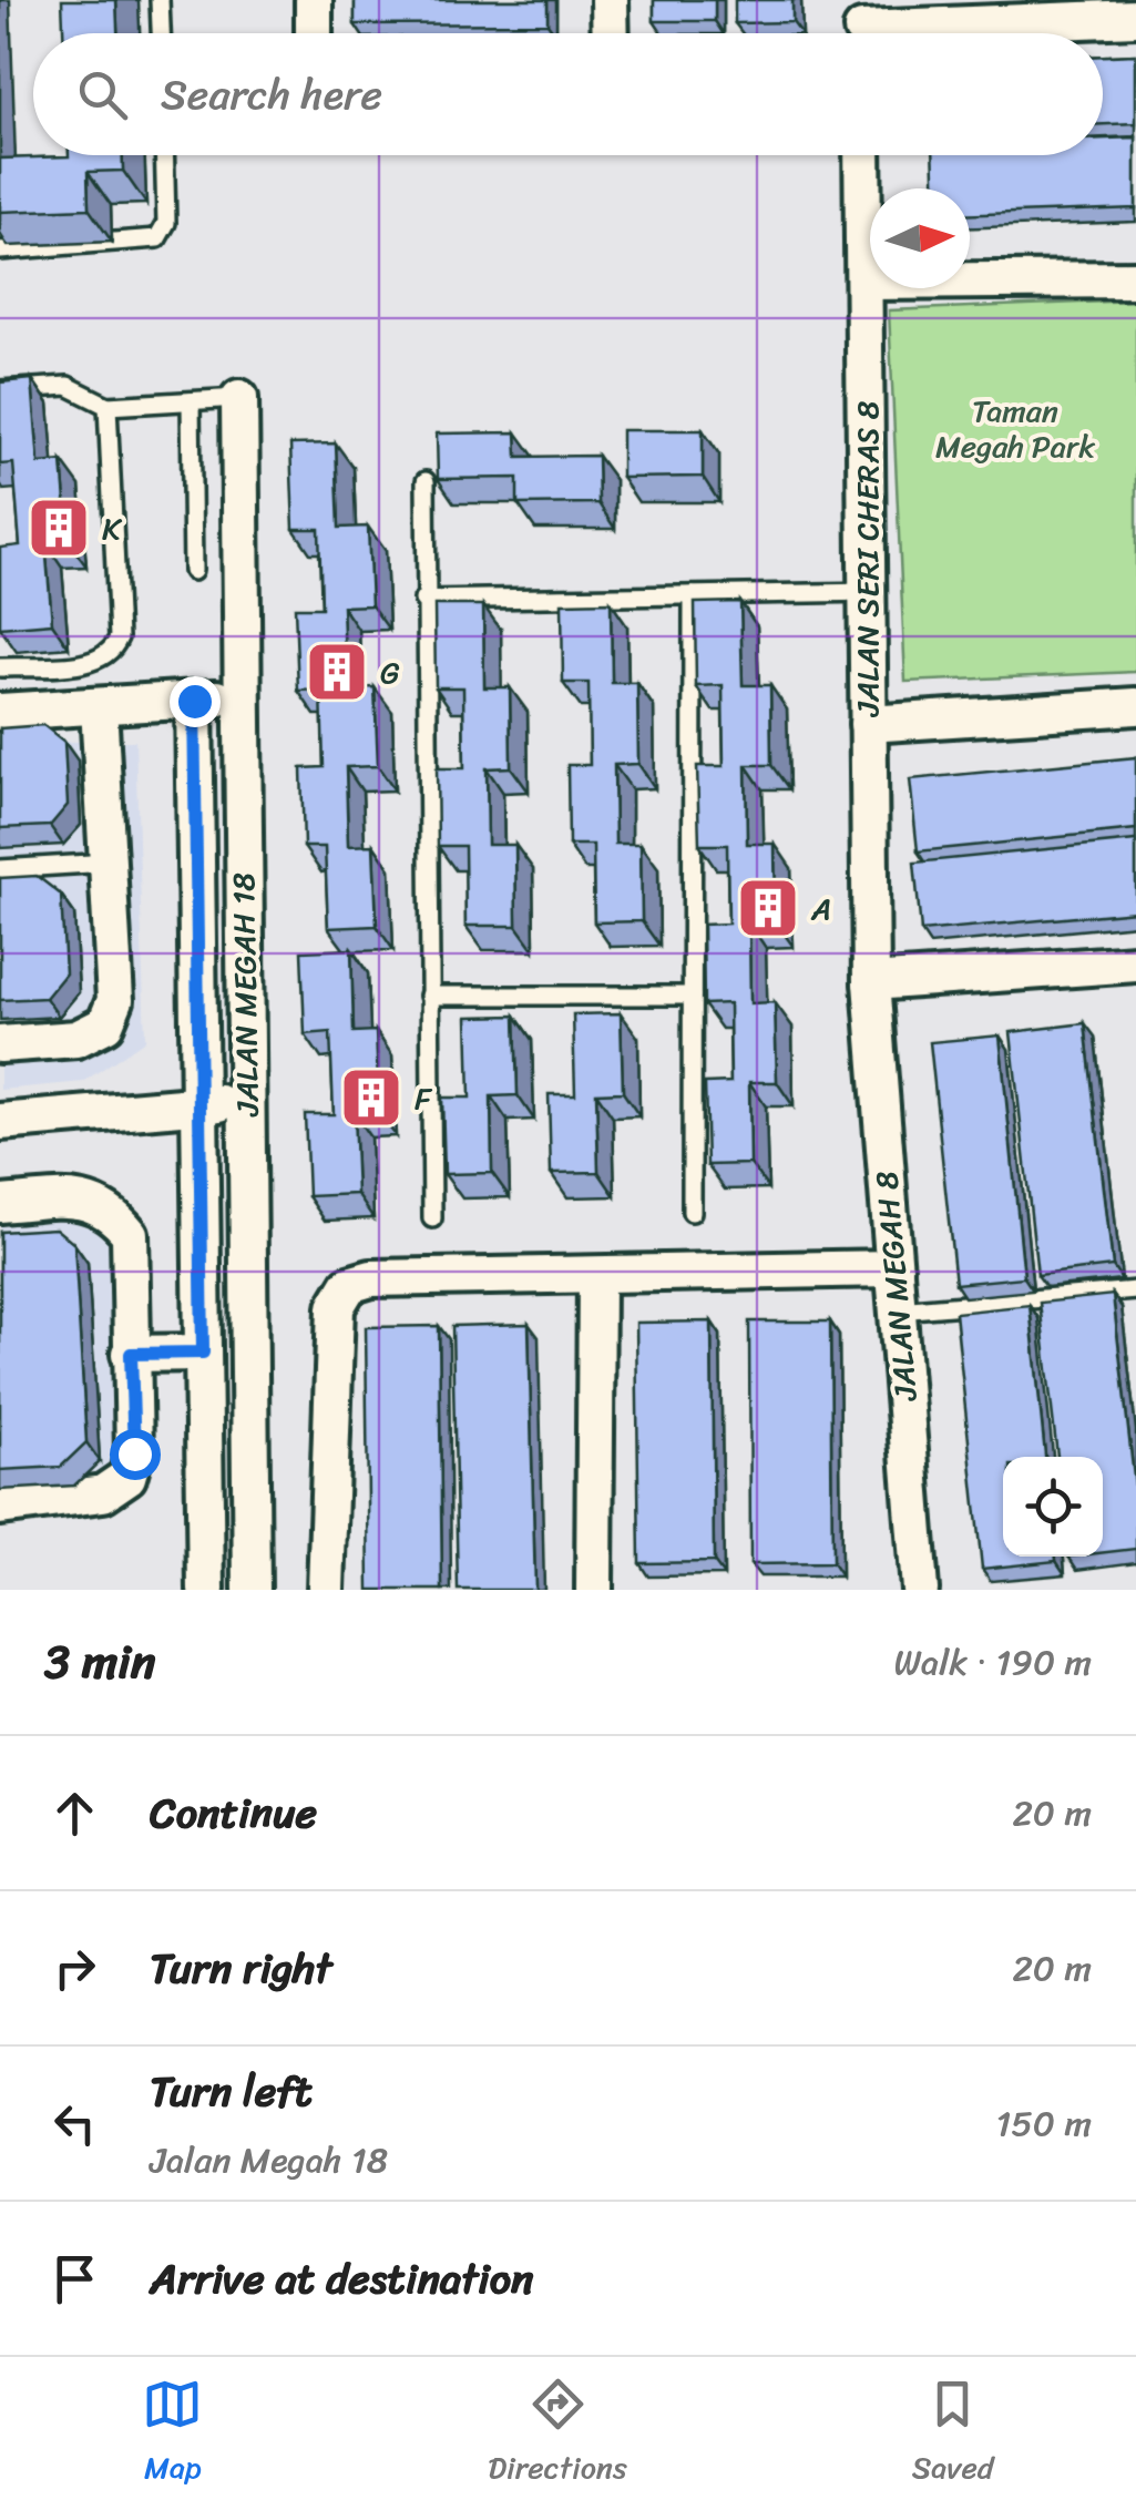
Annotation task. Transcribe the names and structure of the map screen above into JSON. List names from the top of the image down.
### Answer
{
  "streets": {
    "street": ["JALAN SERI CHERAS 8", "JALAN MEGAH 18", "JALAN MEGAH 8"]
  },
  "crossings": [
    ["JALAN SERI CHERAS 8", "JALAN MEGAH 8"]
  ],
  "parks": ["Taman Megah Park"],
  "places": {
    "building": [
      "K",
      "G",
      "A",
      "F"
    ]
  },
  "north": "right",
  "page": {
    "search": "Search here",
    "heading": ["3 min", "Walk · 190 m"],
    "list": [
      ["Continue", "20 m"],
      ["Turn right", "20 m"],
      ["Turn left", "Jalan Megah 18", "150 m"],
      "Arrive at destination"
    ],
    "nav": ["Map", "Directions", "Saved"]
  }
}
